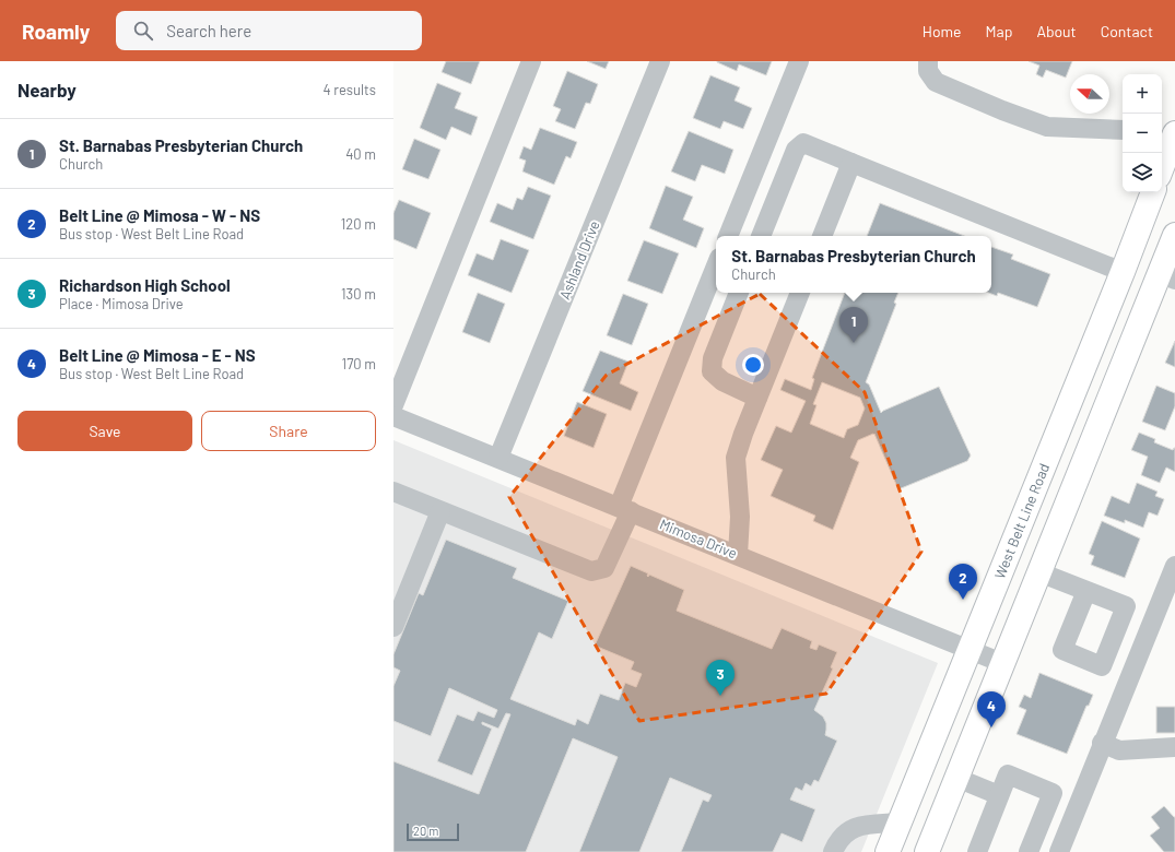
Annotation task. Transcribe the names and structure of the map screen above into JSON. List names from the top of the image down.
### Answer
{
  "streets": {
    "main road": ["West Belt Line Road"],
    "street": ["Ashland Drive", "Mimosa Drive"]
  },
  "crossings": [
    ["Ashland Drive", "Mimosa Drive"],
    ["West Belt Line Road", "Mimosa Drive"]
  ],
  "scale_bar": "20 m",
  "north": "left",
  "page": {
    "header": "Roamly",
    "search": "Search here",
    "nav": [
      "Home",
      "Map",
      "About",
      "Contact"
    ],
    "heading": ["Nearby", "4 results"],
    "map_buttons": ["+", "−"],
    "list": [
      {
        "mark": "1",
        "name": "St. Barnabas Presbyterian Church",
        "note": "Church",
        "value": "40 m"
      },
      {
        "mark": "2",
        "name": "Belt Line @ Mimosa - W - NS",
        "note": "Bus stop · West Belt Line Road",
        "value": "120 m"
      },
      {
        "mark": "3",
        "name": "Richardson High School",
        "note": "Place · Mimosa Drive",
        "value": "130 m"
      },
      {
        "mark": "4",
        "name": "Belt Line @ Mimosa - E - NS",
        "note": "Bus stop · West Belt Line Road",
        "value": "170 m"
      }
    ],
    "popup": ["St. Barnabas Presbyterian Church", "Church"],
    "pins": [
      "1",
      "2",
      "3",
      "4"
    ],
    "buttons": ["Save", "Share"],
    "scale": "20 m"
  }
}
